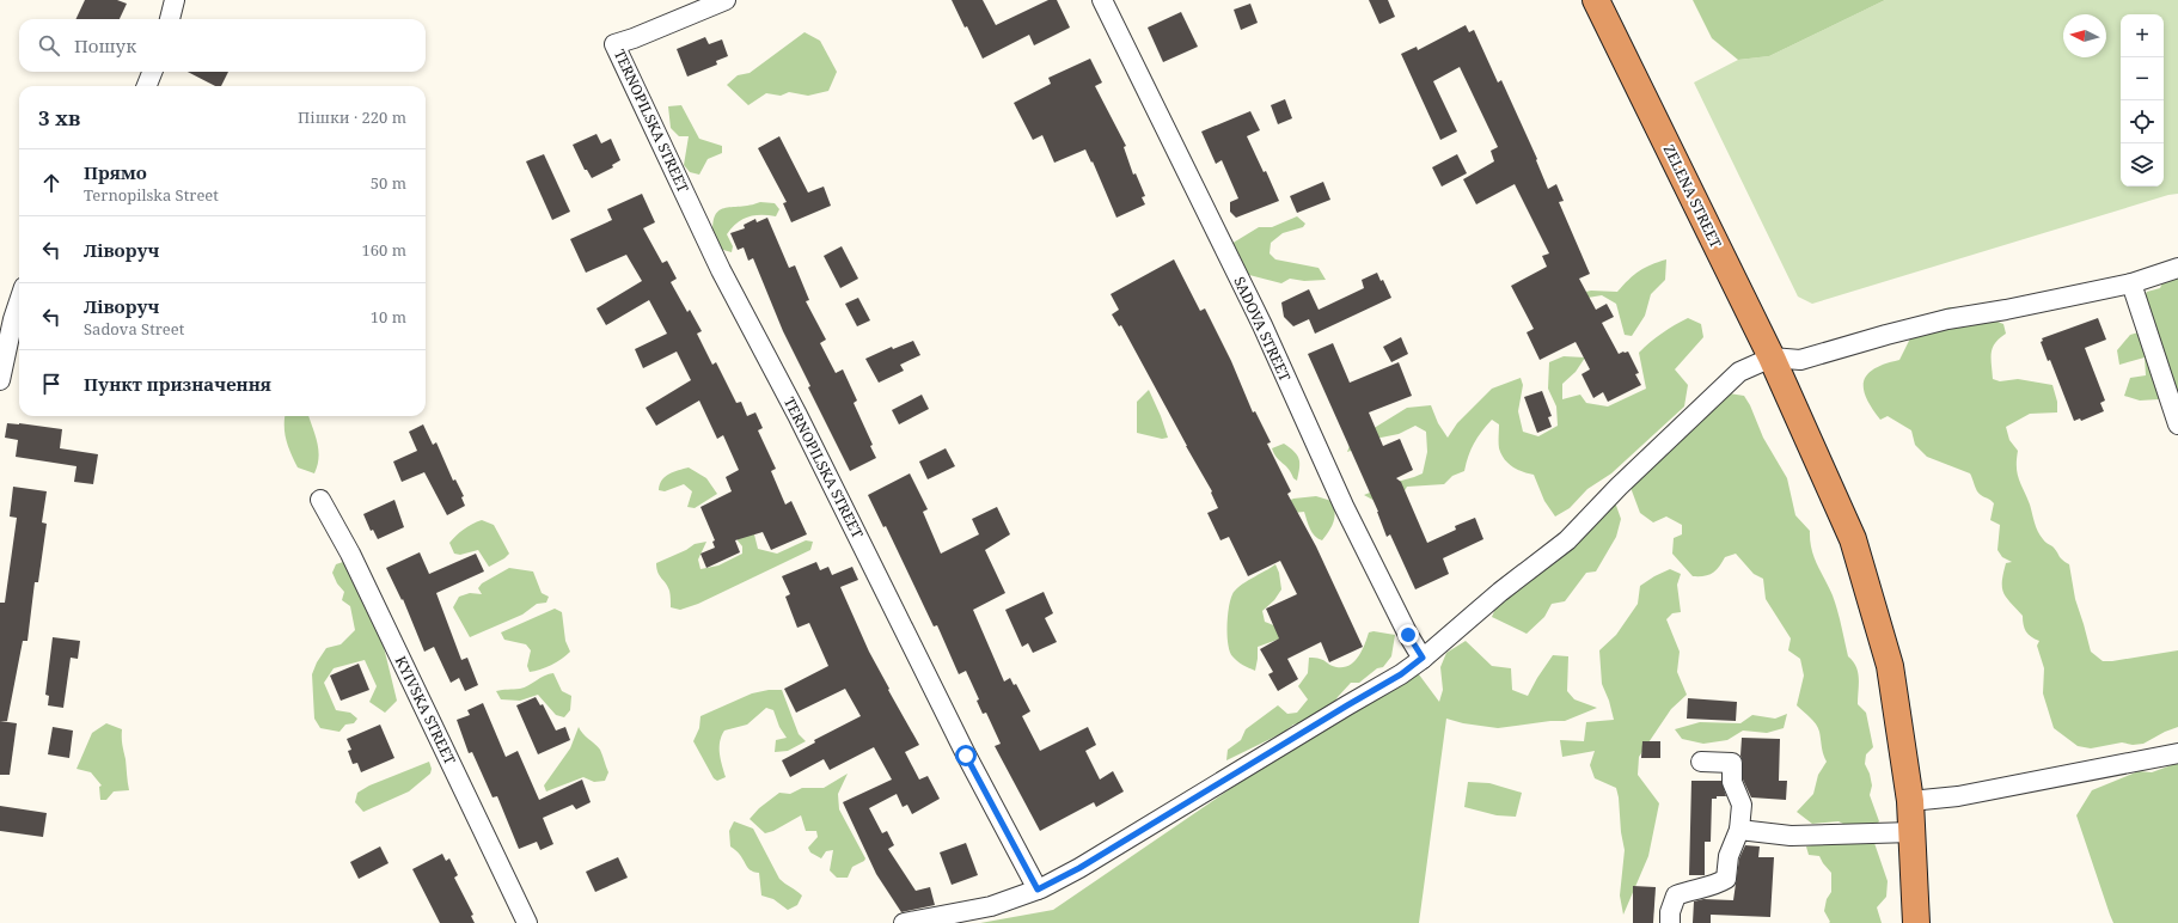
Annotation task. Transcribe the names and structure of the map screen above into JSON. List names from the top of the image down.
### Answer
{
  "streets": {
    "highway": ["ZELENA STREET"],
    "street": ["TERNOPILSKA STREET", "SADOVA STREET", "KYIVSKA STREET"]
  },
  "north": "left",
  "page": {
    "map_buttons": ["+", "−"],
    "search": "Пошук",
    "heading": ["3 хв", "Пішки · 220 m"],
    "list": [
      ["Прямо", "Ternopilska Street", "50 m"],
      ["Ліворуч", "160 m"],
      ["Ліворуч", "Sadova Street", "10 m"],
      "Пункт призначення"
    ]
  }
}
